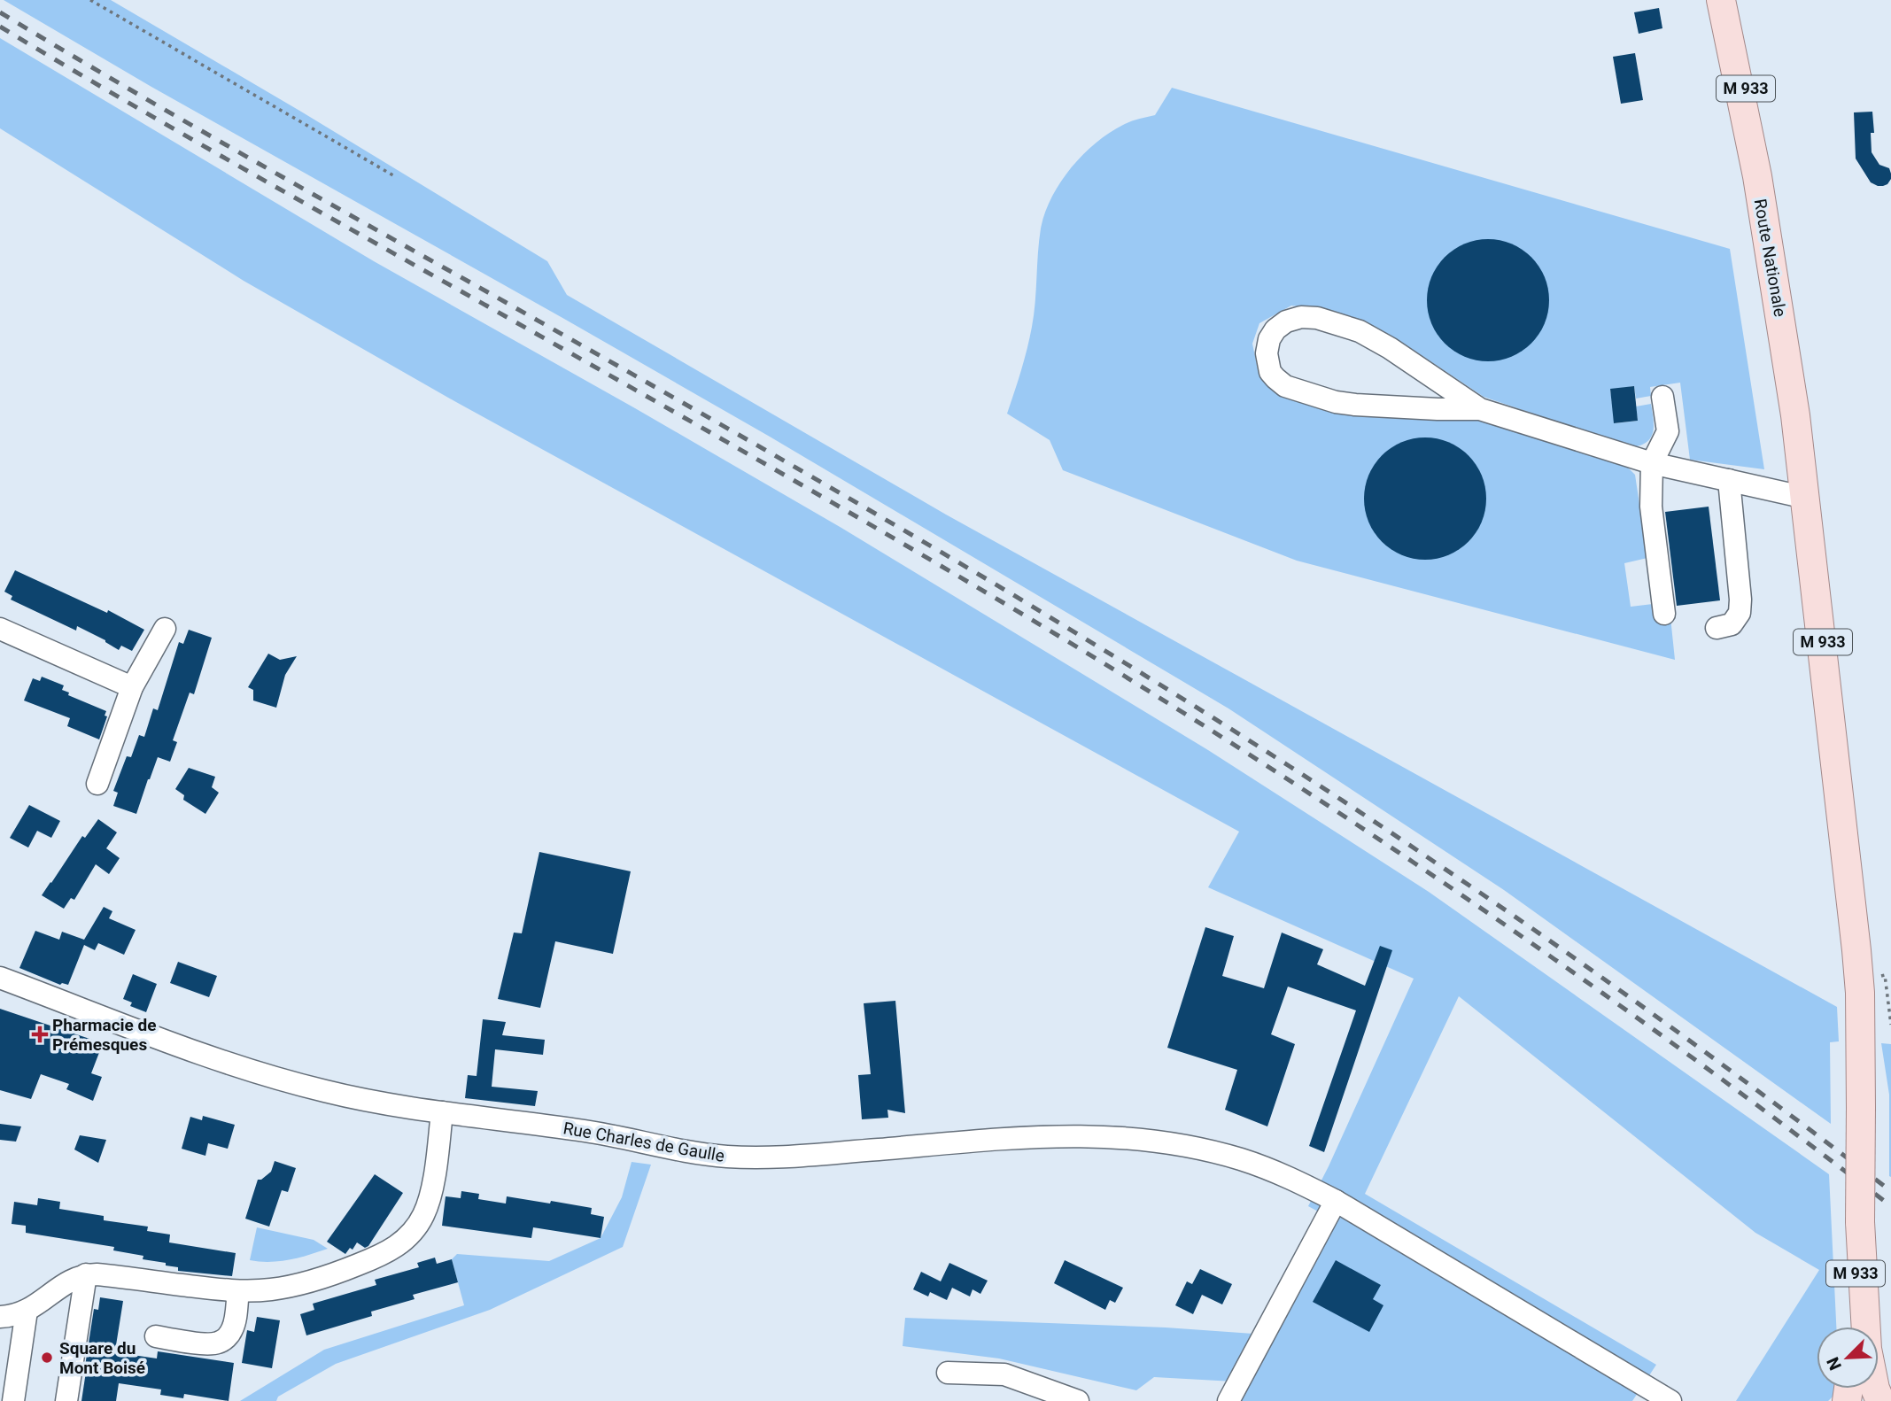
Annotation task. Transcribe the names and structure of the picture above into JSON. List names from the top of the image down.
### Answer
{
  "streets": {
    "main road": ["M 933", "Route Nationale"],
    "street": ["Rue Charles de Gaulle"]
  },
  "crossings": [
    ["M 933", "Route Nationale"]
  ],
  "places": {
    "health": ["Pharmacie de Prémesques"],
    "other": ["Square du Mont Boisé"]
  },
  "north": "bottom left"
}
